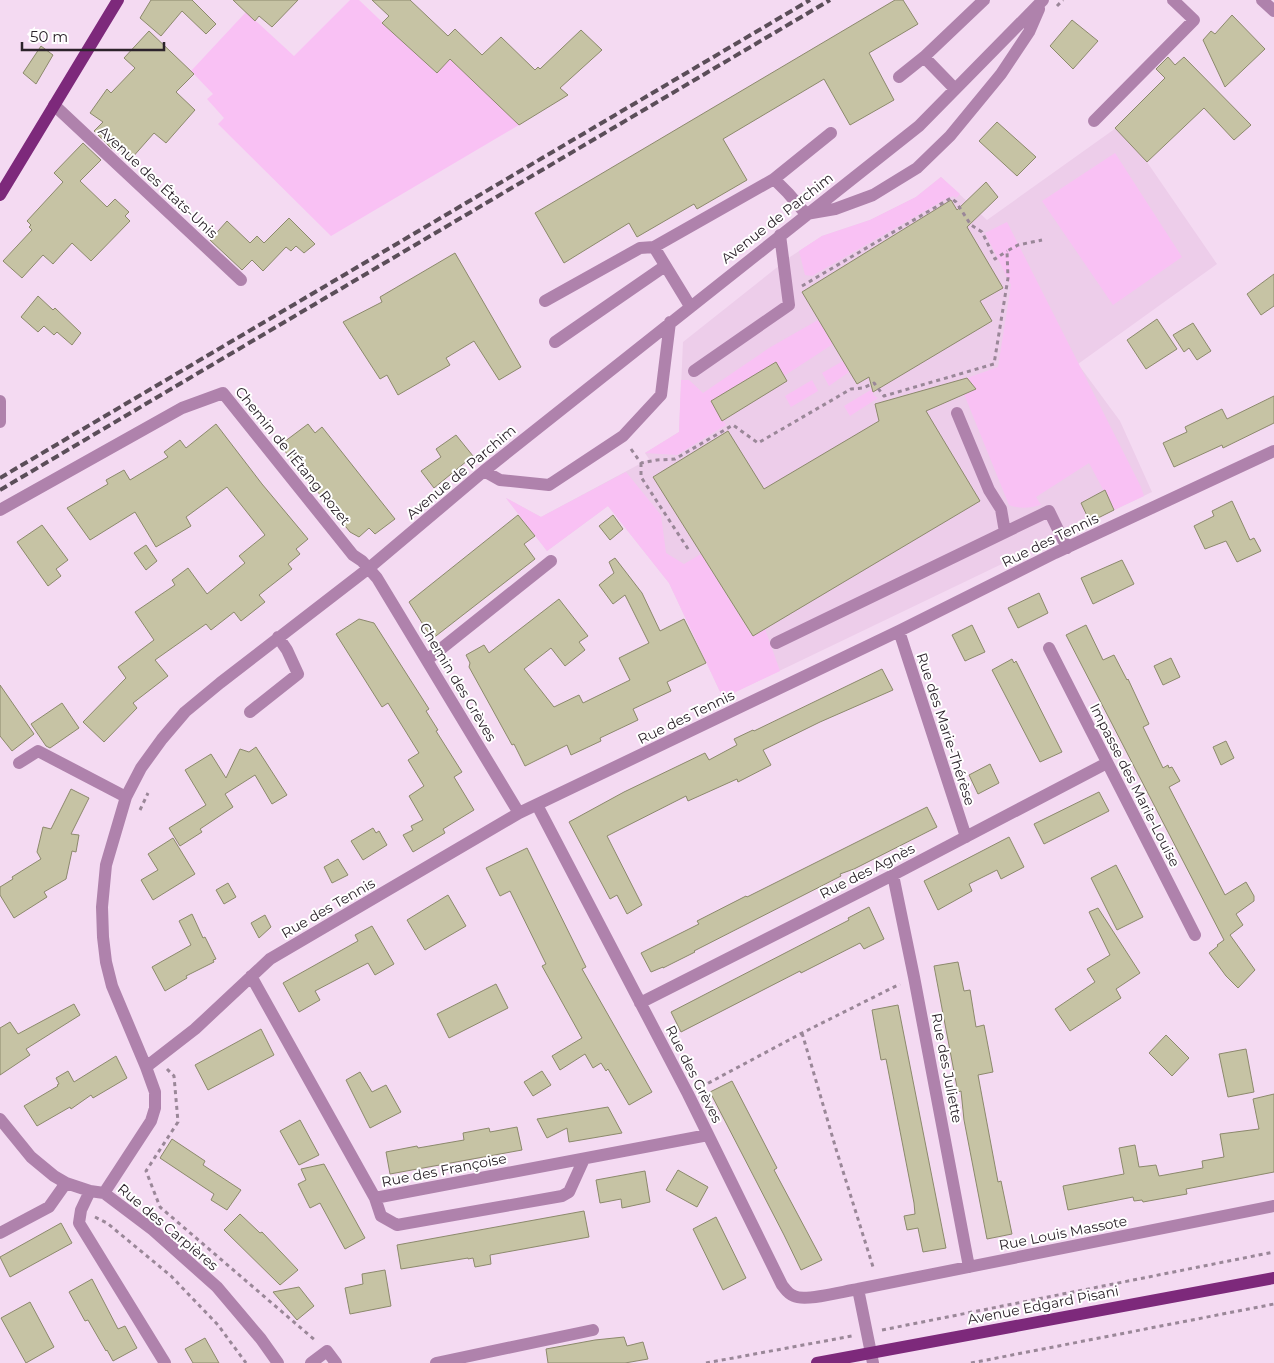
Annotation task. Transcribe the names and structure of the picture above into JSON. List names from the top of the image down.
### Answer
{
  "streets": {
    "main road": ["Avenue Edgard Pisani"],
    "street": [
      "Avenue des États-Unis",
      "Avenue de Parchim",
      "Chemin de l'Étang Rozet",
      "Rue des Tennis",
      "Chemin des Grèves",
      "Rue des Marie-Thérèse",
      "Impasse des Marie-Louise",
      "Rue des Agnès",
      "Rue des Juliette",
      "Rue des Grèves",
      "Rue des Françoise",
      "Rue des Carpières",
      "Rue Louis Massote"
    ]
  },
  "crossings": [
    ["Avenue de Parchim", "Chemin de l'Étang Rozet"],
    ["Avenue de Parchim", "Rue des Tennis"],
    ["Avenue de Parchim", "Chemin des Grèves"],
    ["Avenue de Parchim", "Rue des Carpières"],
    ["Chemin de l'Étang Rozet", "Chemin des Grèves"],
    ["Rue des Tennis", "Chemin des Grèves"],
    ["Rue des Tennis", "Rue des Marie-Thérèse"],
    ["Rue des Tennis", "Rue des Grèves"],
    ["Rue des Tennis", "Rue des Françoise"],
    ["Rue des Marie-Thérèse", "Rue des Agnès"],
    ["Impasse des Marie-Louise", "Rue des Agnès"],
    ["Rue des Agnès", "Rue des Juliette"],
    ["Rue des Agnès", "Rue des Grèves"],
    ["Rue des Juliette", "Rue Louis Massote"],
    ["Rue des Grèves", "Rue des Françoise"],
    ["Rue des Grèves", "Rue Louis Massote"]
  ],
  "scale_bar": "50 m"
}
